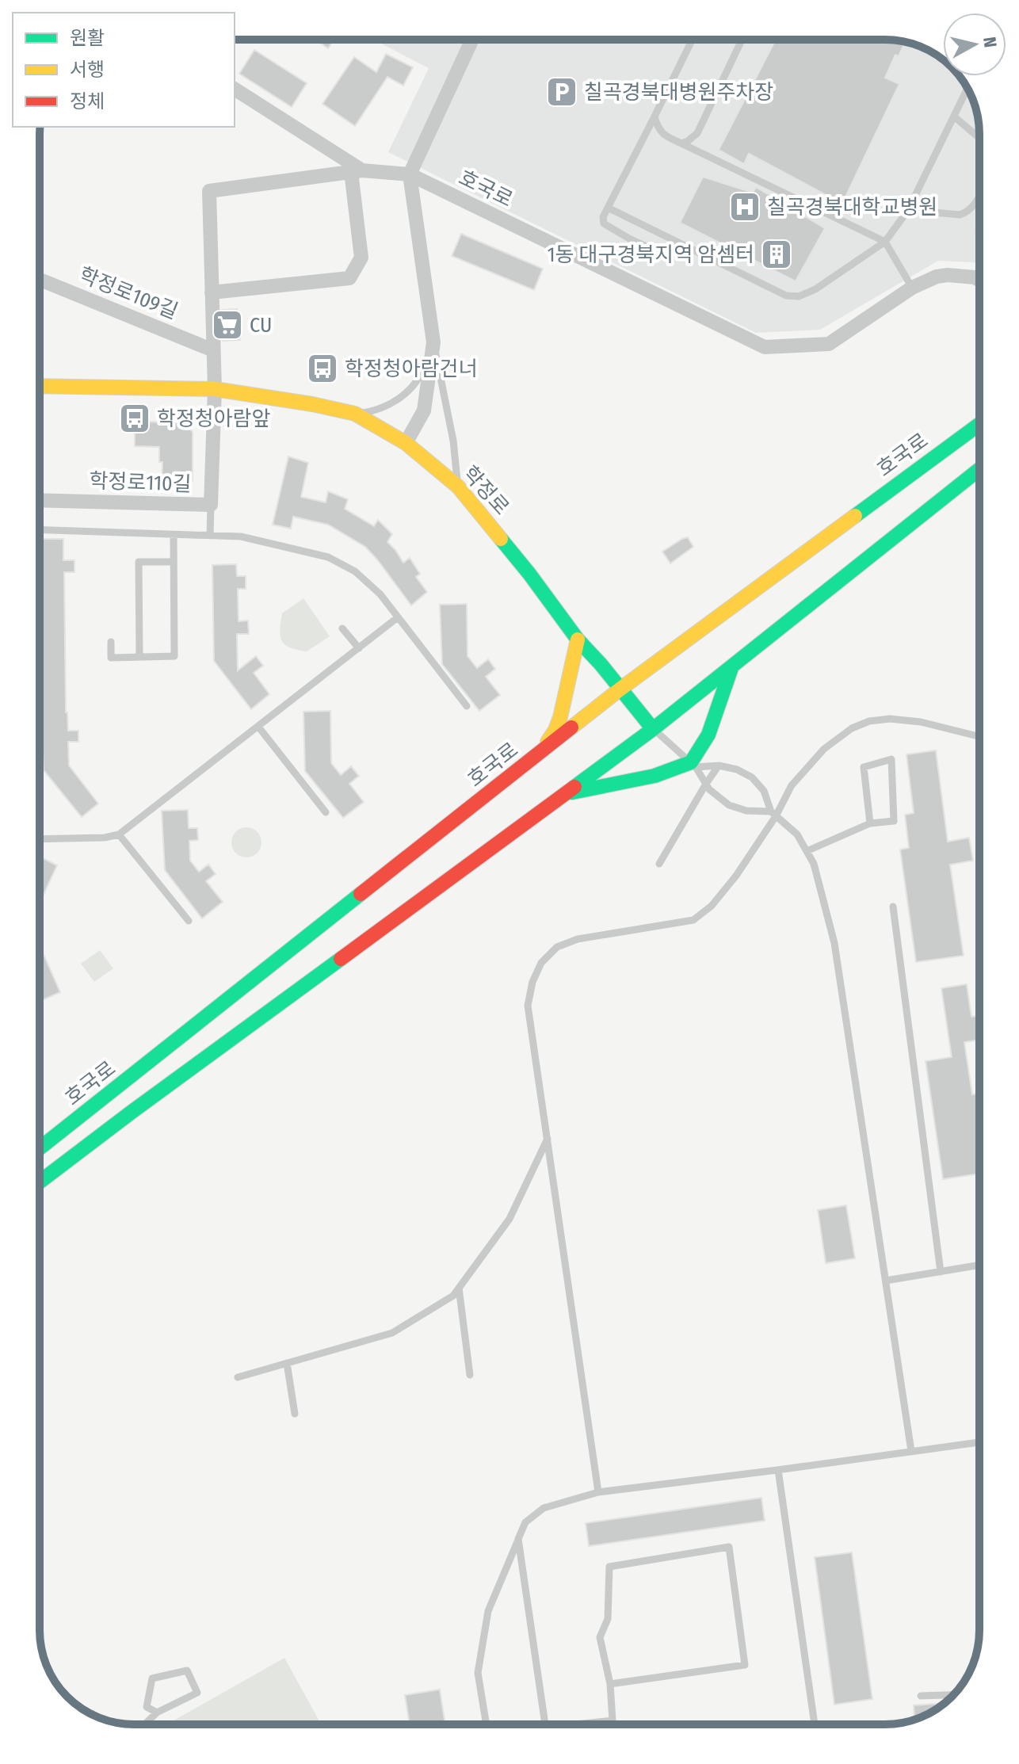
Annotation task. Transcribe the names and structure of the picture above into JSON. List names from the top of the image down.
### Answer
{
  "streets": {
    "main road": ["호국로", "학정로"],
    "street": ["학정로109길", "학정로110길"]
  },
  "crossings": [
    ["호국로", "학정로"],
    ["학정로110길", "학정로"]
  ],
  "places": {
    "parking": ["칠곡경북대병원주차장"],
    "hospital": ["칠곡경북대학교병원"],
    "building": ["1동 대구경북지역 암셈터"],
    "supermarket": ["CU"],
    "bus stop": ["학정청아람건너", "학정청아람앞"]
  },
  "legend": ["원활", "서행", "정체"],
  "north": "right"
}
